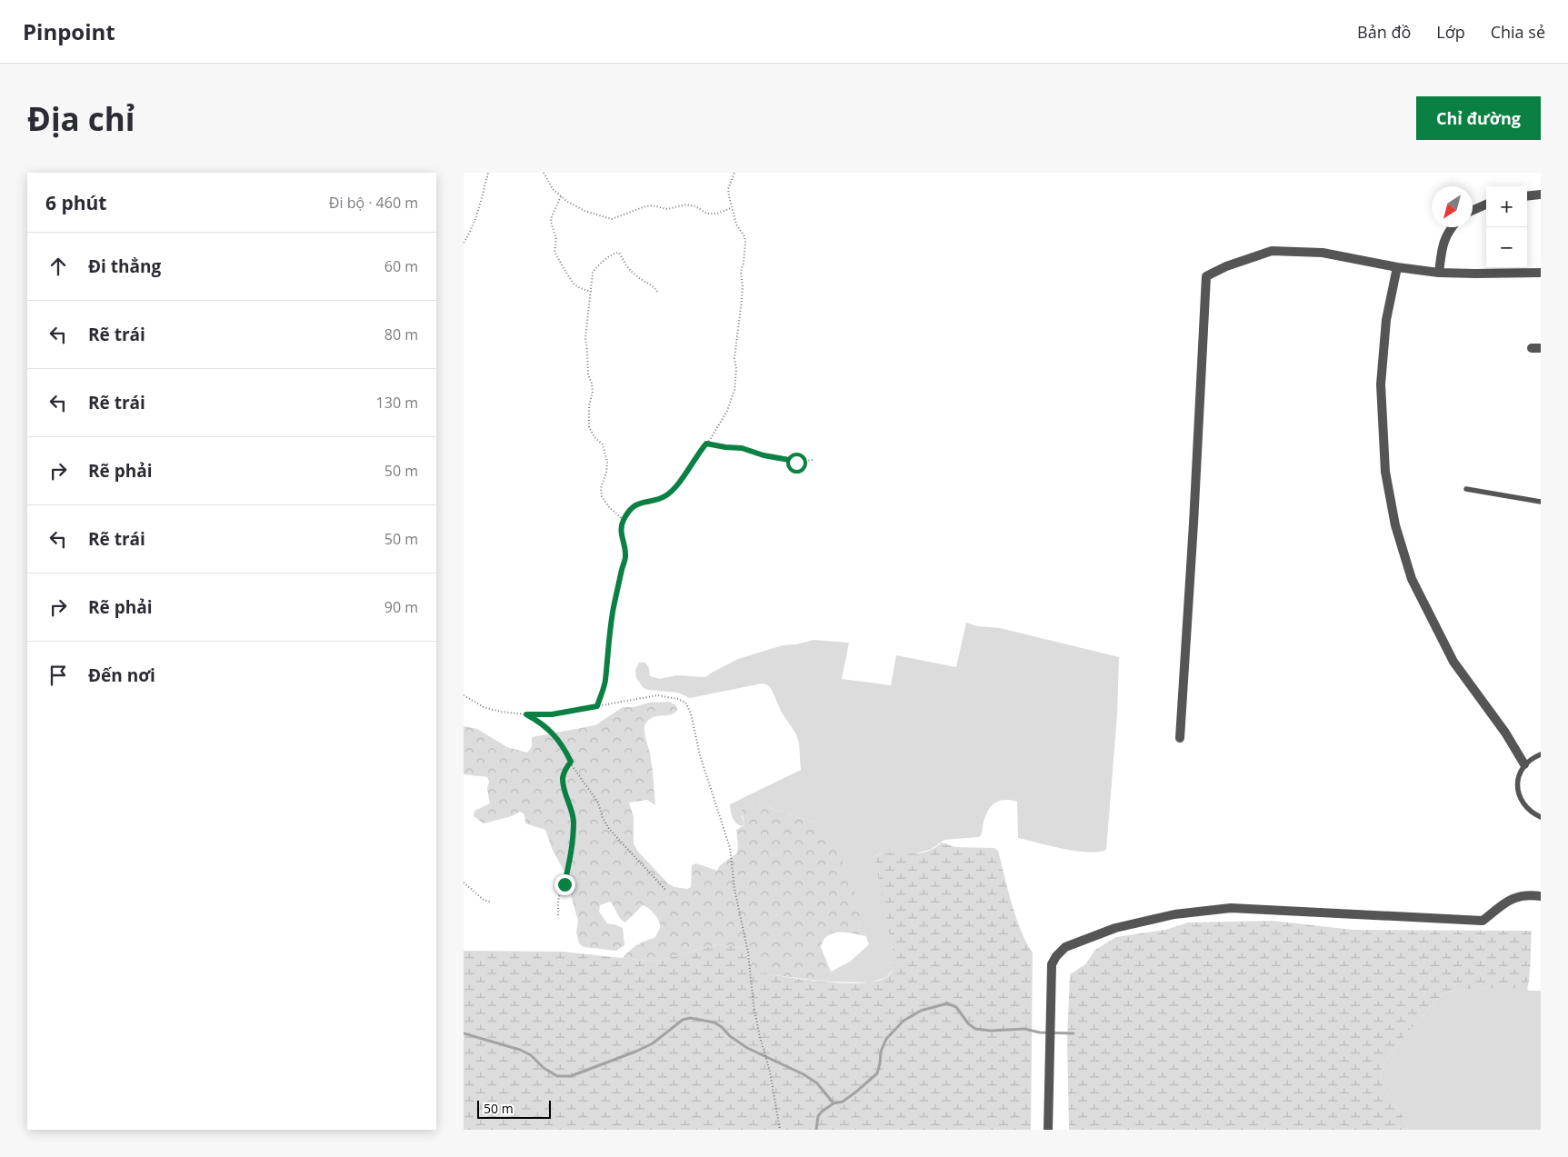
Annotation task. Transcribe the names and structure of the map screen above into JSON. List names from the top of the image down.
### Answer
{
  "scale_bar": "50 m",
  "north": "bottom left",
  "page": {
    "header": "Pinpoint",
    "nav": ["Bản đồ", "Lớp", "Chia sẻ"],
    "buttons": "Chỉ đường",
    "title": "Địa chỉ",
    "heading": ["6 phút", "Đi bộ · 460 m"],
    "map_buttons": ["+", "−"],
    "list": [
      ["Đi thẳng", "60 m"],
      ["Rẽ trái", "80 m"],
      ["Rẽ trái", "130 m"],
      ["Rẽ phải", "50 m"],
      ["Rẽ trái", "50 m"],
      ["Rẽ phải", "90 m"],
      "Đến nơi"
    ],
    "scale": "50 m"
  }
}
